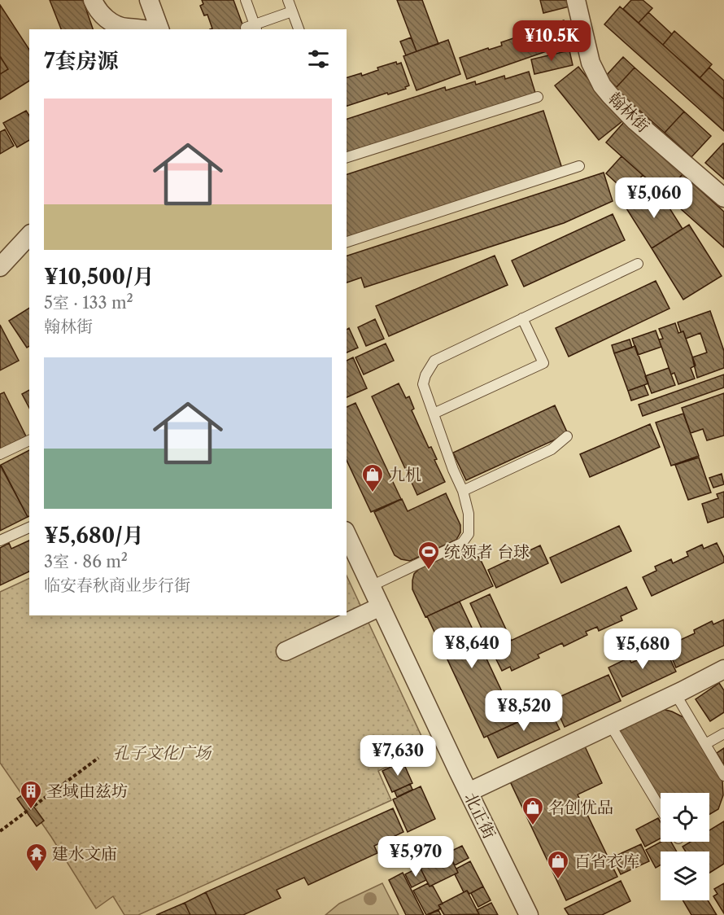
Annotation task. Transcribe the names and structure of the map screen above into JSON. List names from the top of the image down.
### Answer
{
  "streets": {
    "street": ["翰林街", "北正街"]
  },
  "parks": ["孔子文化广场"],
  "places": {
    "shop": ["九机", "名创优品", "百省衣库"],
    "sports": ["统领者 台球"],
    "building": ["圣域由兹坊"],
    "temple": ["建水文庙"]
  },
  "page": {
    "price": [
      "¥10.5K",
      "¥5,060",
      "¥8,640",
      "¥5,680",
      "¥8,520",
      "¥7,630",
      "¥5,970"
    ],
    "heading": "7套房源",
    "list": [
      {
        "name": "¥10,500/月",
        "note": "5室 · 133 m² · 翰林街"
      },
      {
        "name": "¥5,680/月",
        "note": "3室 · 86 m² · 临安春秋商业步行街"
      }
    ]
  }
}
